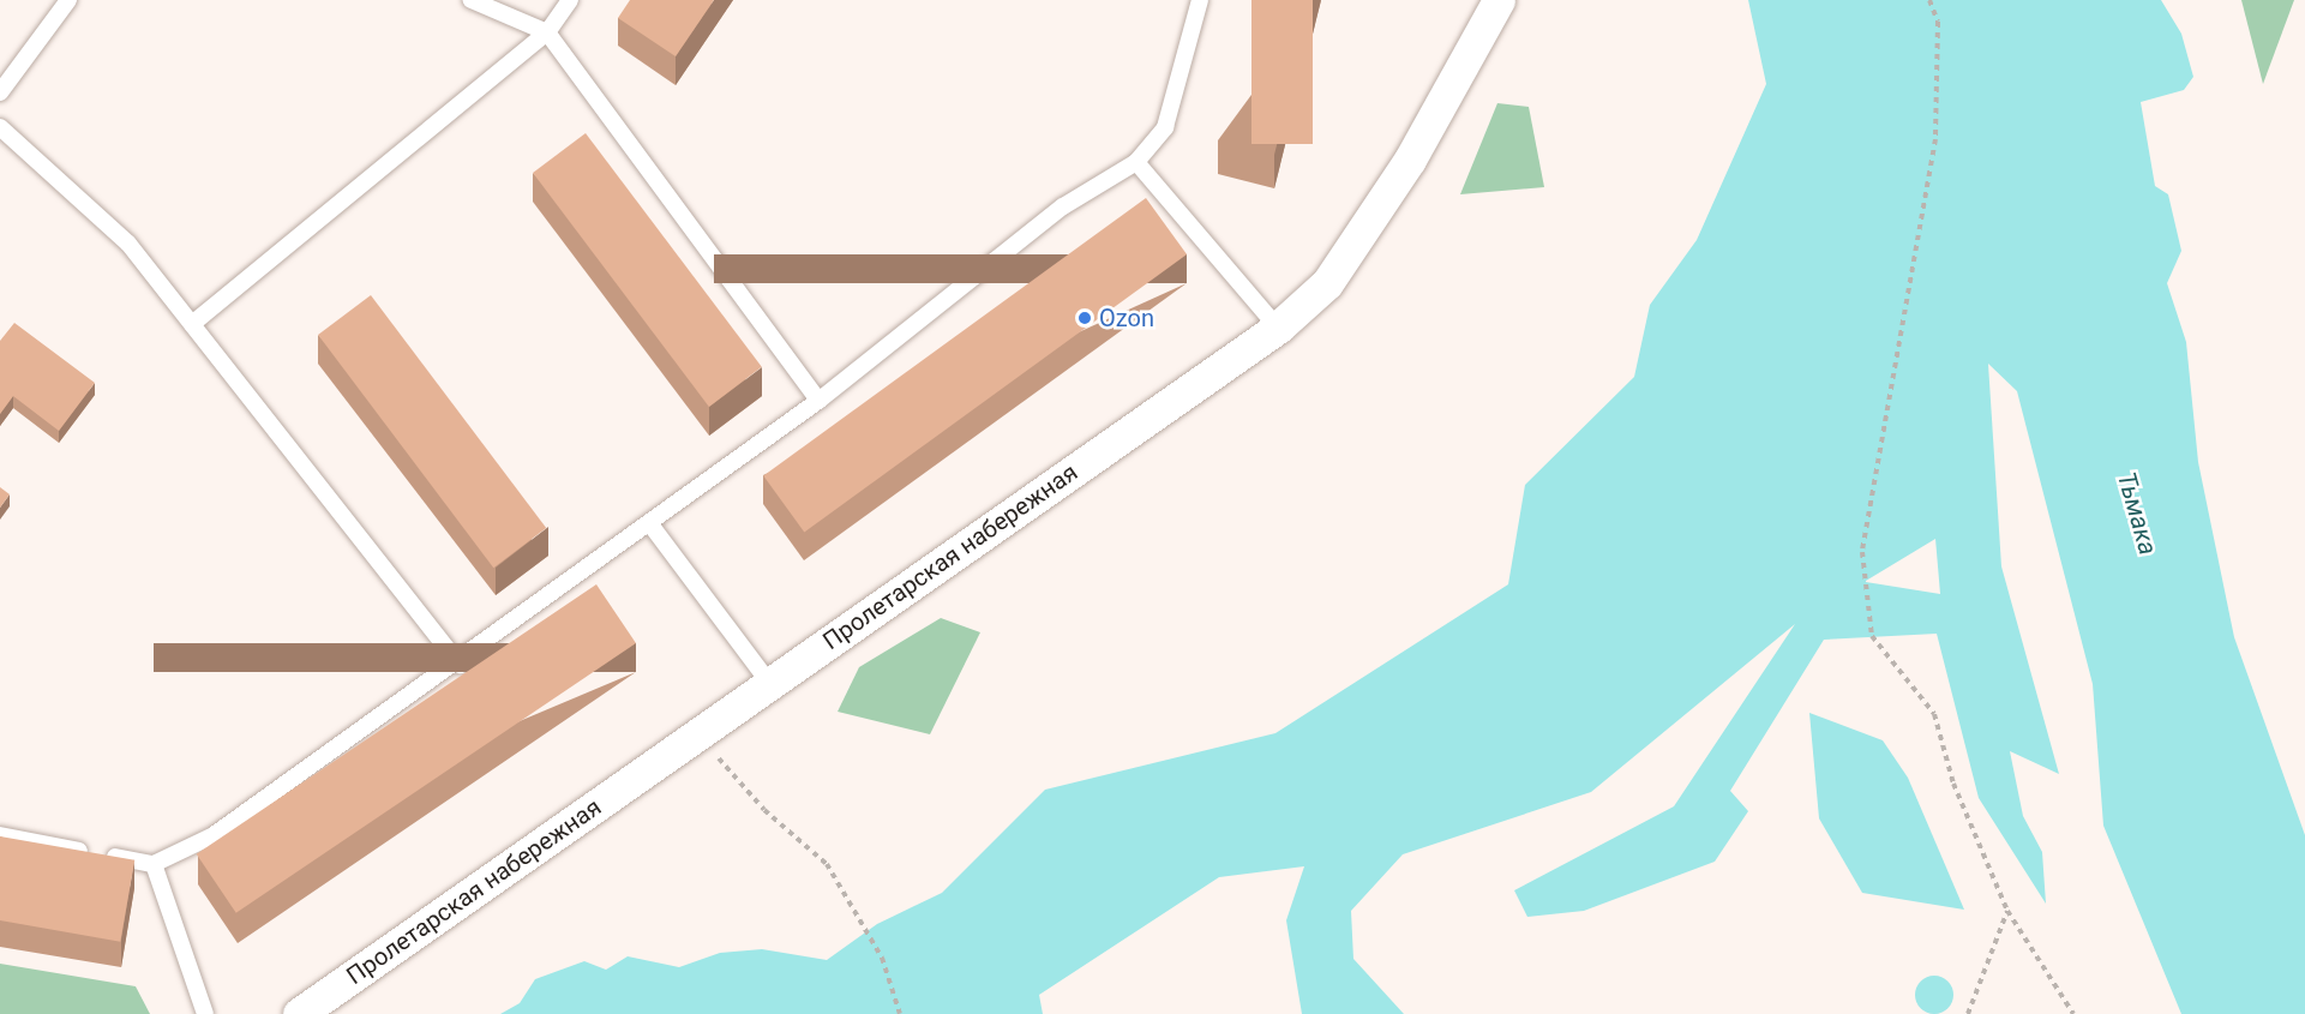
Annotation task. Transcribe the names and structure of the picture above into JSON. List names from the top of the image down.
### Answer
{
  "streets": {
    "street": ["Пролетарская набережная"]
  },
  "water": ["Тьмака"],
  "places": ["Ozon"]
}
